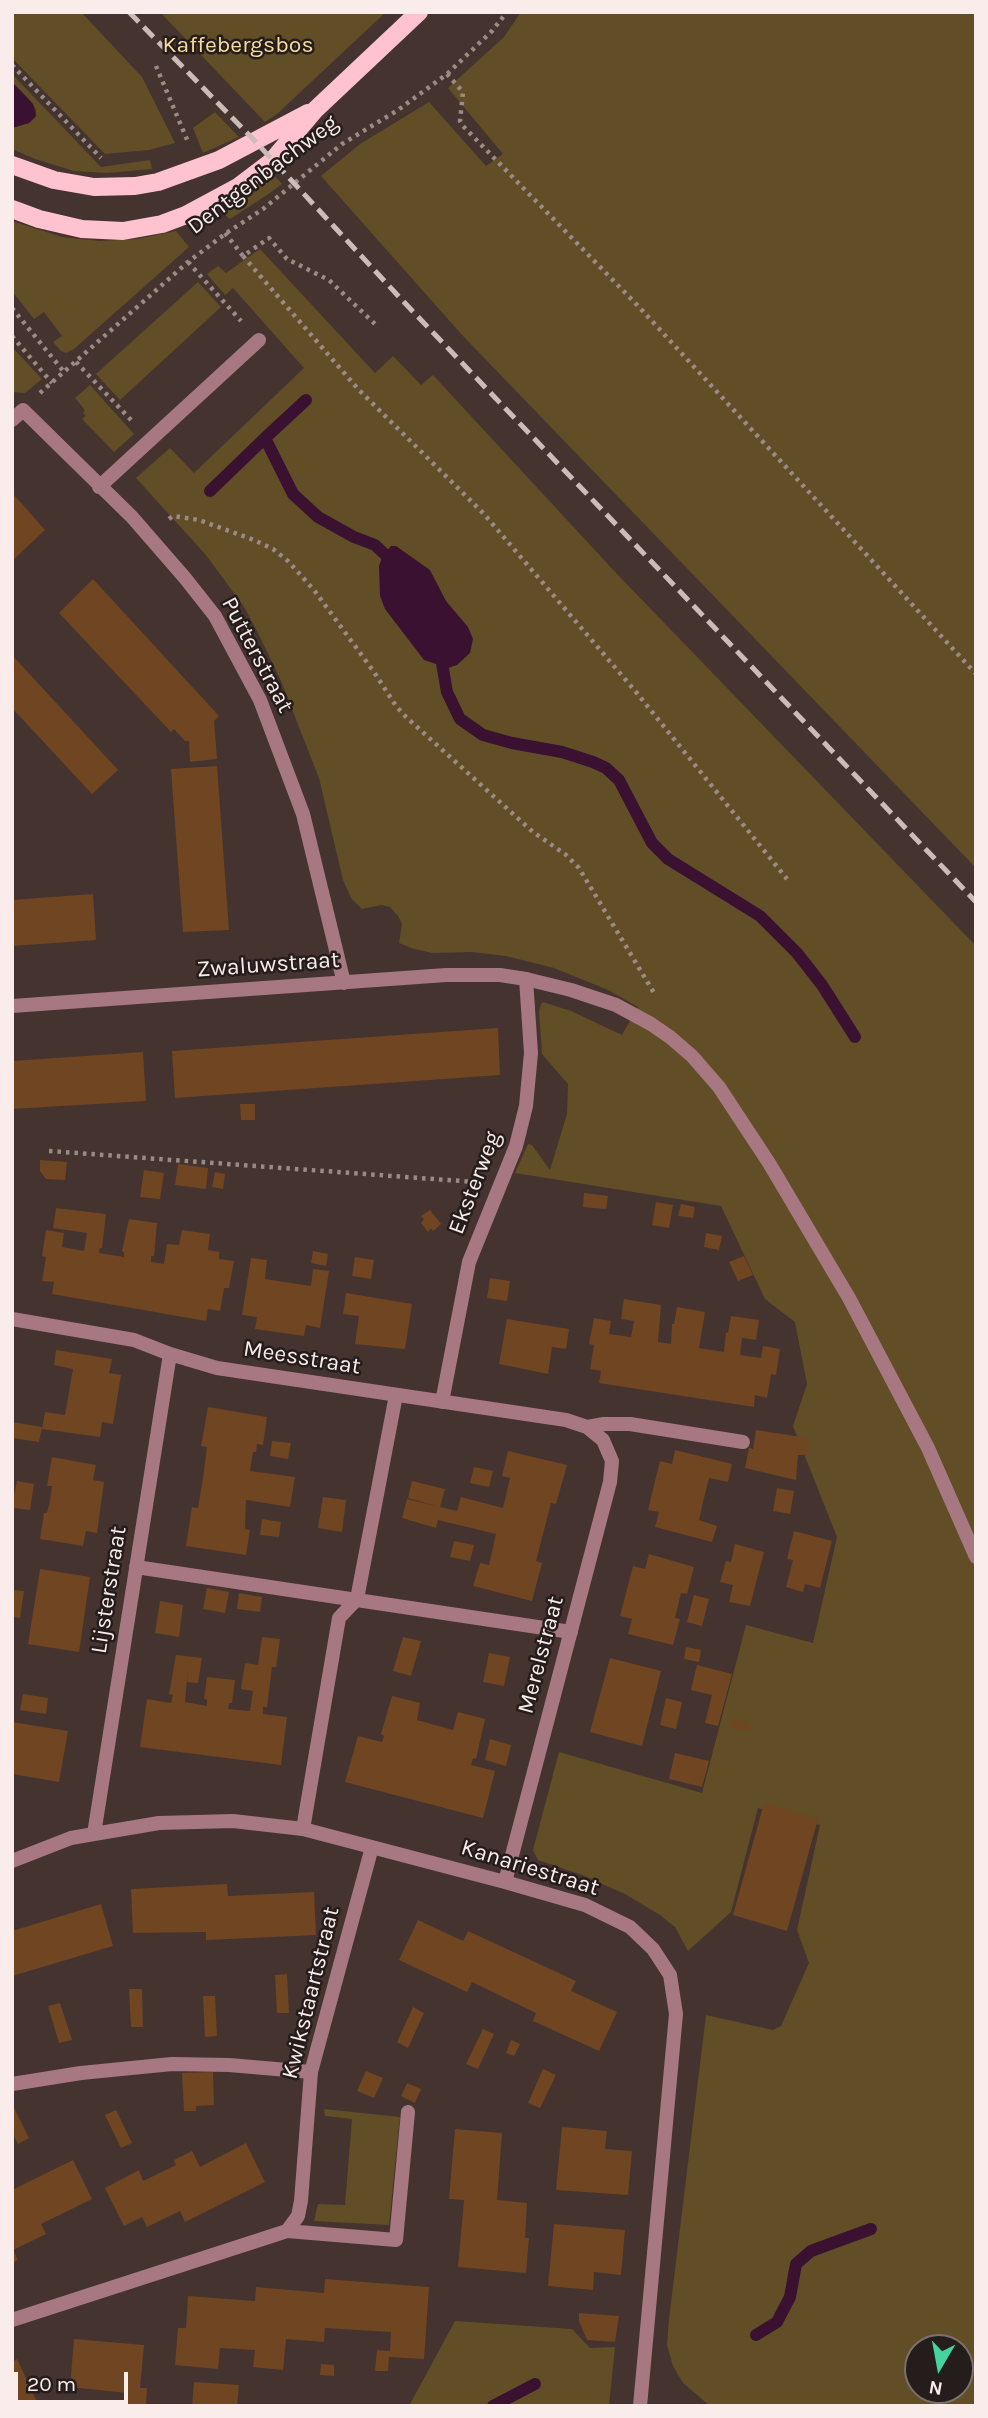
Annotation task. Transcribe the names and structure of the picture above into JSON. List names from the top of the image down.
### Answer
{
  "streets": {
    "main road": ["Dentgenbachweg"],
    "street": [
      "Putterstraat",
      "Zwaluwstraat",
      "Eksterweg",
      "Meesstraat",
      "Lijsterstraat",
      "Merelstraat",
      "Kanariestraat",
      "Kwikstaartstraat"
    ]
  },
  "crossings": [
    ["Putterstraat", "Zwaluwstraat"],
    ["Zwaluwstraat", "Eksterweg"],
    ["Eksterweg", "Meesstraat"],
    ["Meesstraat", "Lijsterstraat"],
    ["Meesstraat", "Merelstraat"],
    ["Lijsterstraat", "Kanariestraat"],
    ["Merelstraat", "Kanariestraat"],
    ["Kanariestraat", "Kwikstaartstraat"]
  ],
  "parks": ["Kaffebergsbos"],
  "scale_bar": "20 m",
  "north": "bottom"
}
